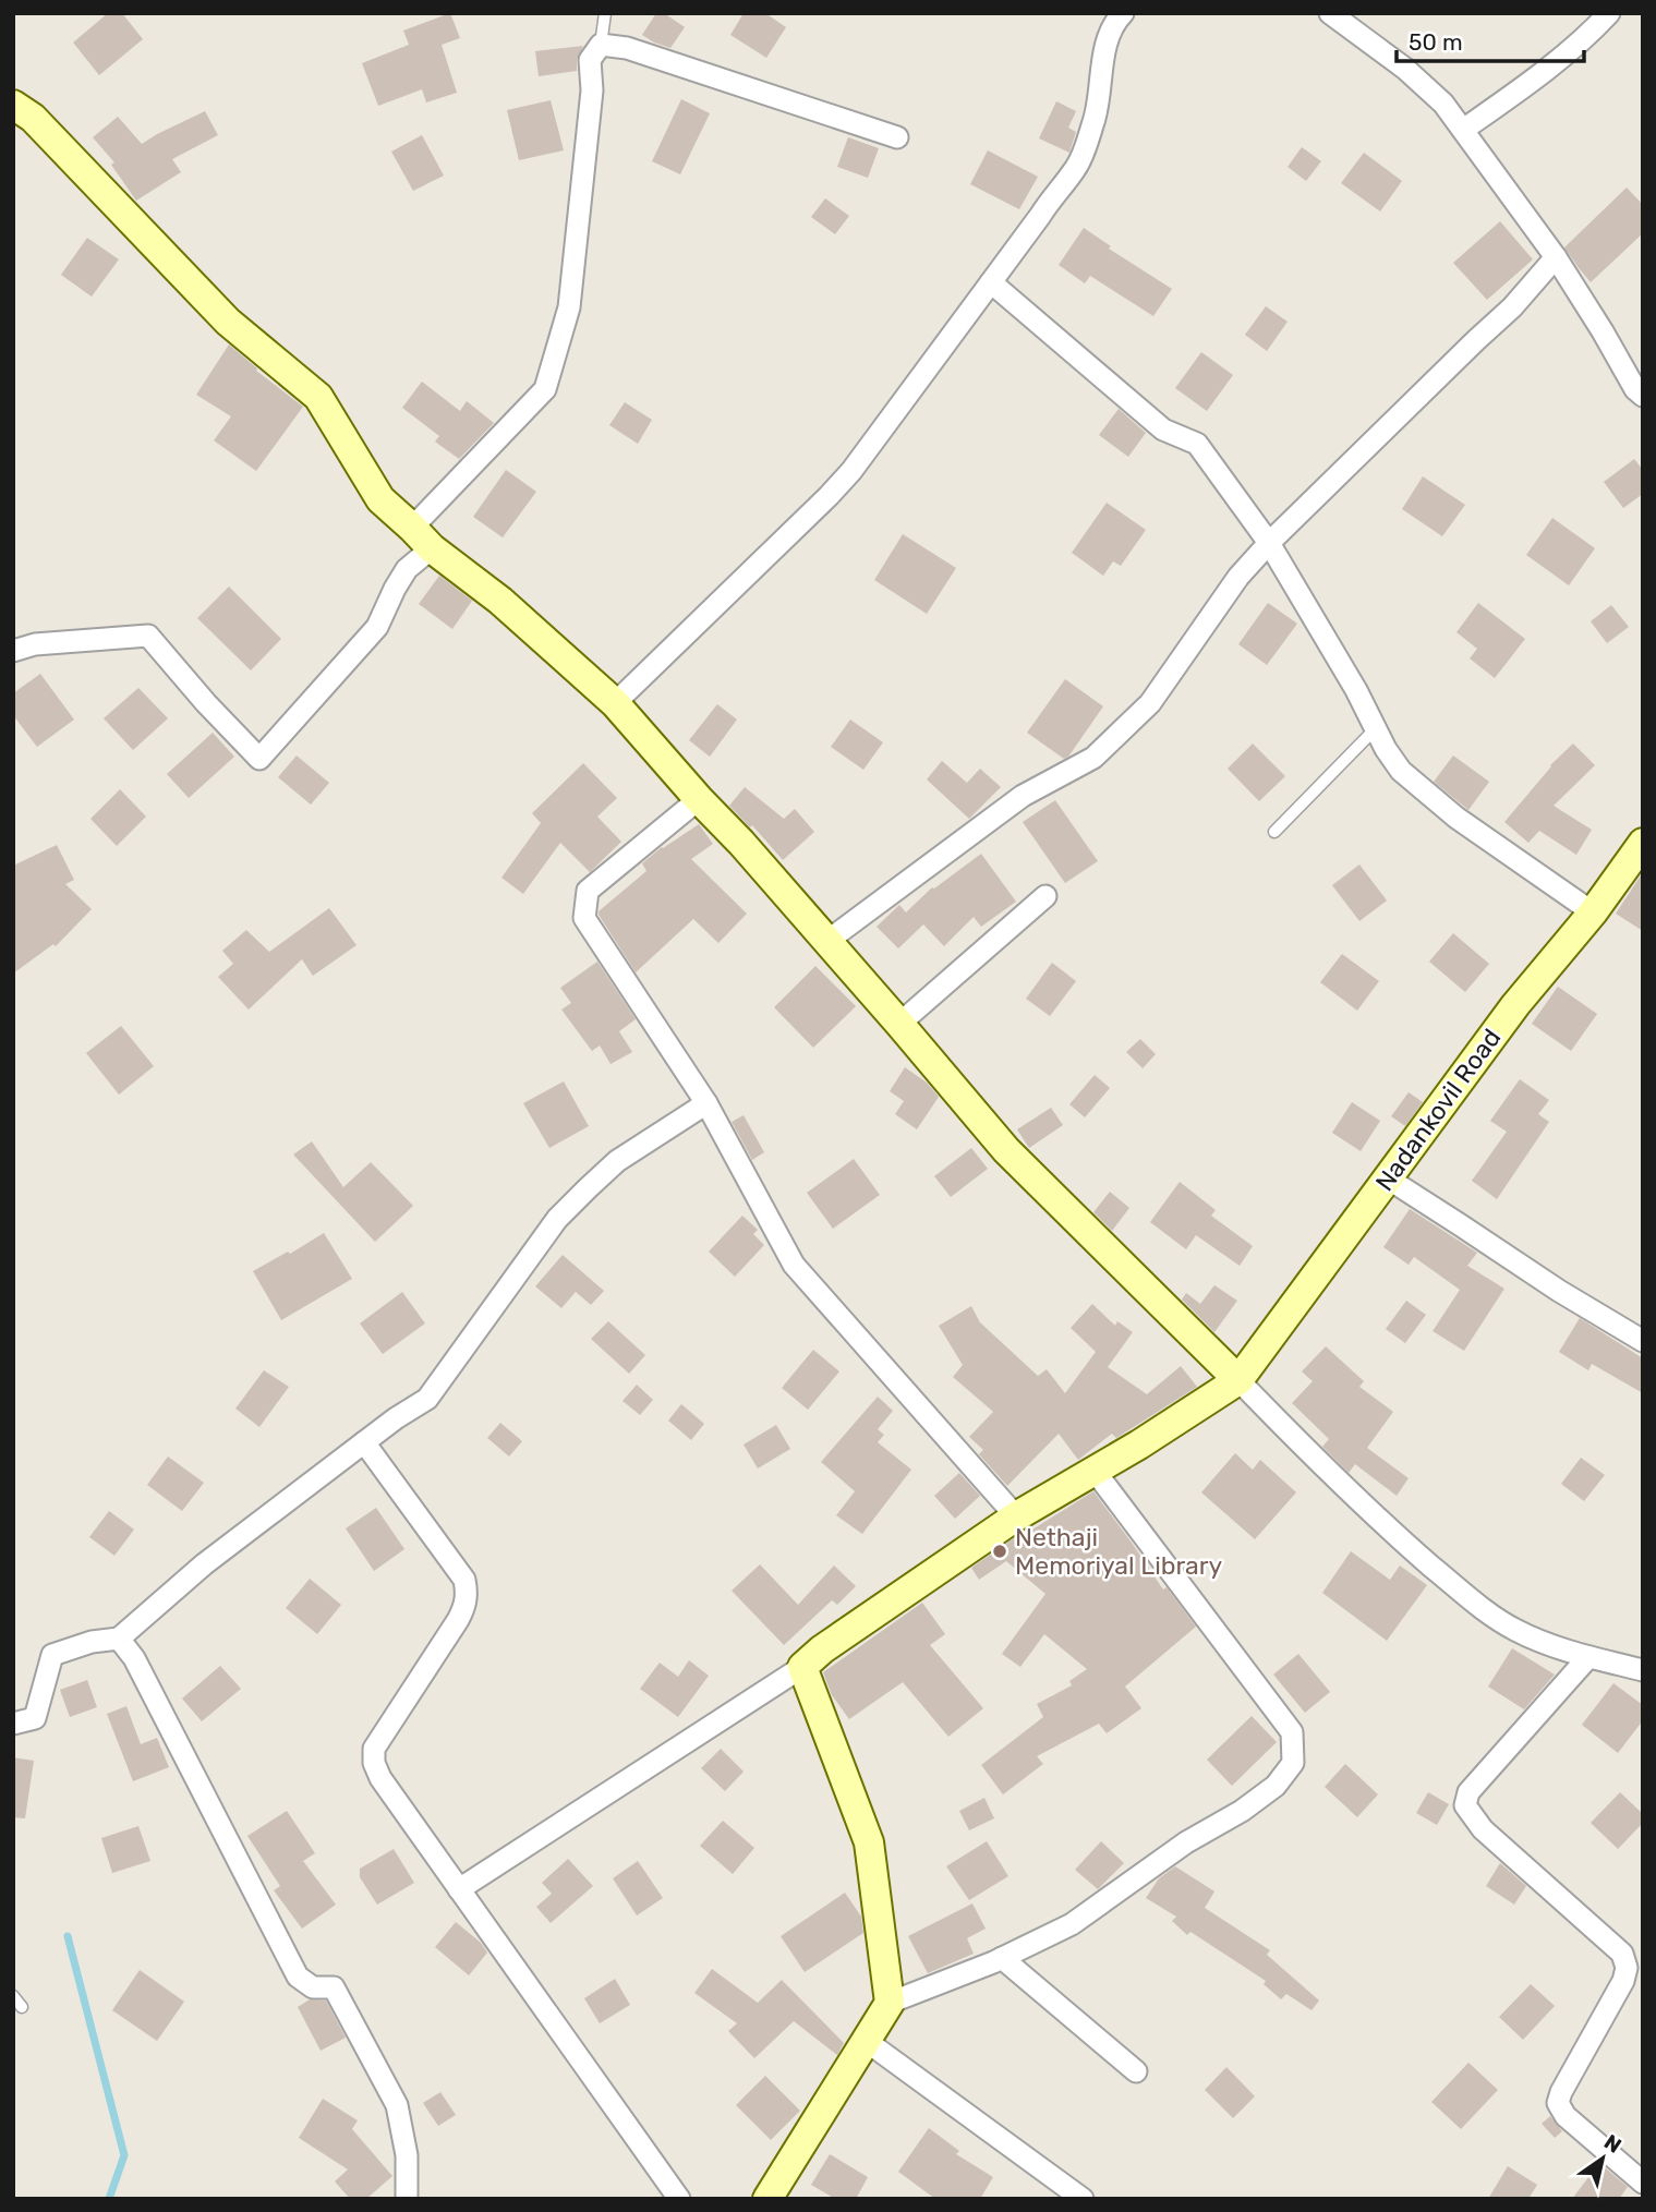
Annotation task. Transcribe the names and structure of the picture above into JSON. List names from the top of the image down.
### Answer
{
  "streets": {
    "street": ["Nadankovil Road"]
  },
  "places": ["Nethaji Memoriyal Library"],
  "scale_bar": "50 m",
  "north": "top right"
}
